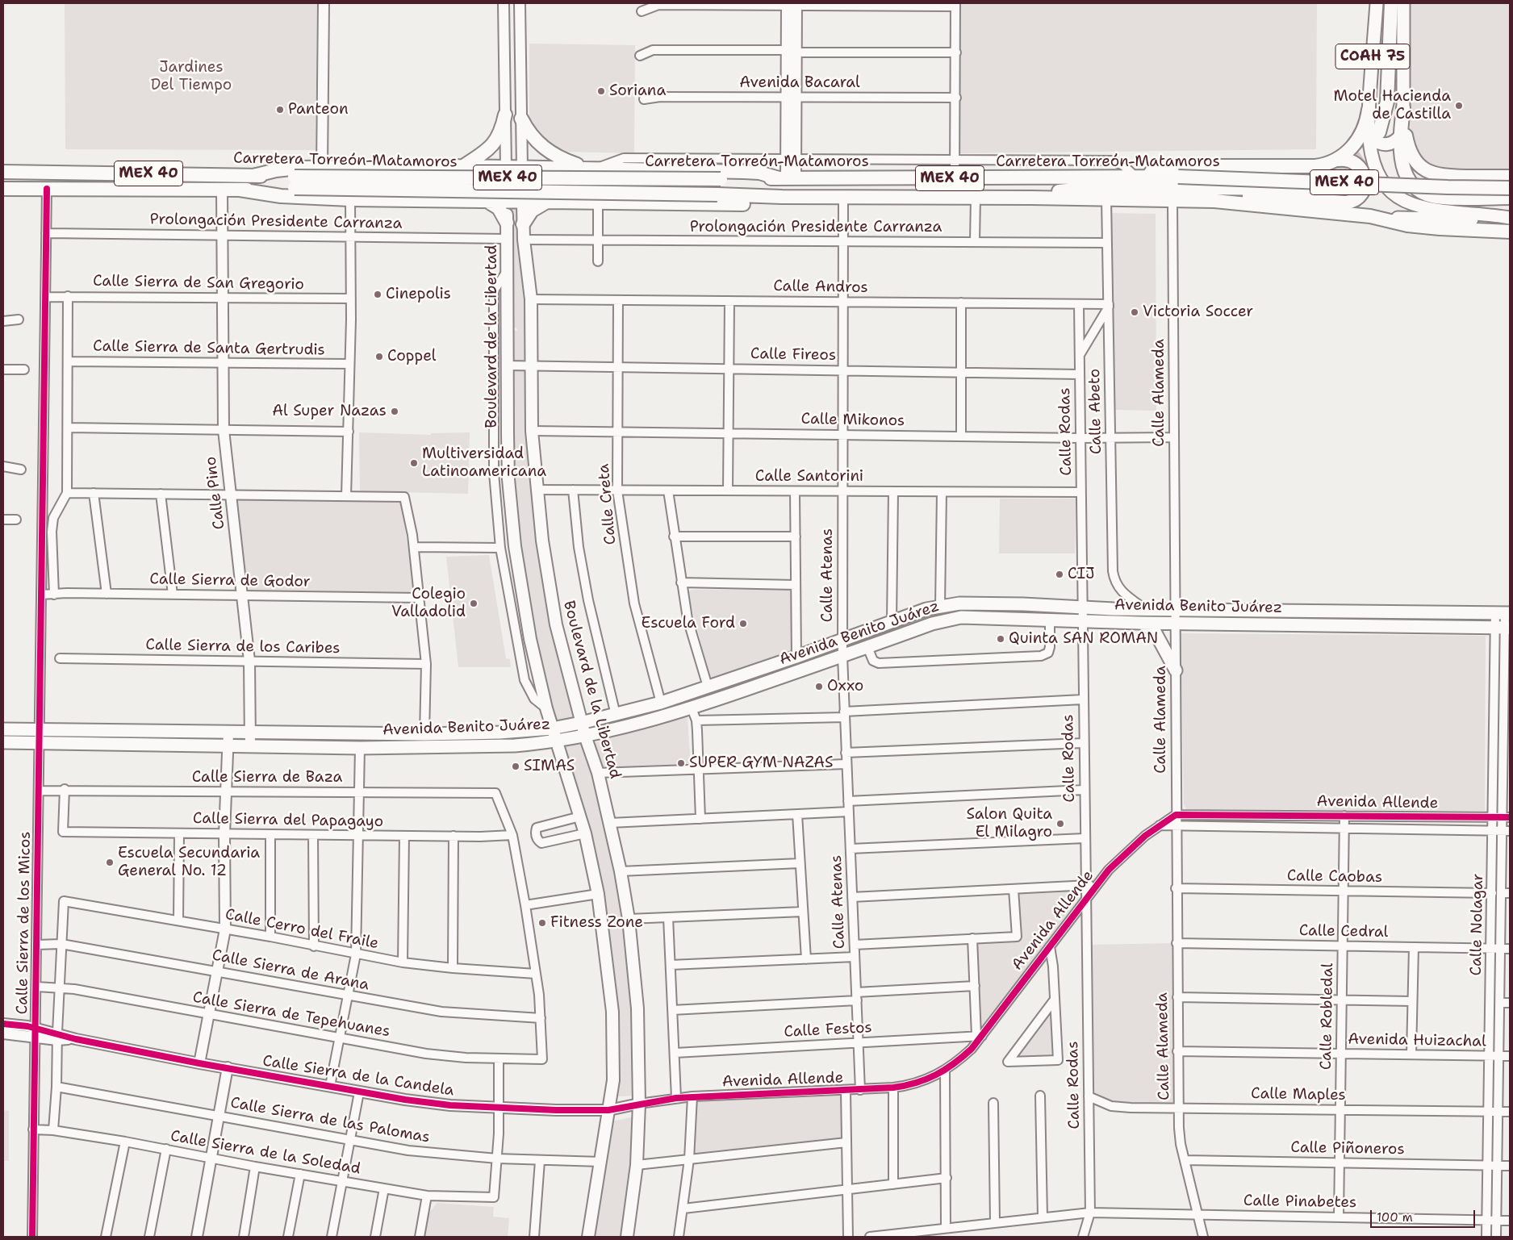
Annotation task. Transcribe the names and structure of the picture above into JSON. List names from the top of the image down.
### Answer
{
  "streets": {
    "highway": ["Carretera Torreón-Matamoros", "MEX 40"],
    "main road": ["COAH 75", "Boulevard de la Libertad", "Avenida Benito Juárez"],
    "street": [
      "Avenida Bacaral",
      "Prolongación Presidente Carranza",
      "Calle Sierra de San Gregorio",
      "Calle Andros",
      "Calle Sierra de Santa Gertrudis",
      "Calle Fireos",
      "Calle Alameda",
      "Calle Abeto",
      "Calle Mikonos",
      "Calle Rodas",
      "Calle Santorini",
      "Calle Pino",
      "Calle Creta",
      "Calle Atenas",
      "Calle Sierra de Godor",
      "Calle Sierra de los Caribes",
      "Calle Sierra de Baza",
      "Avenida Allende",
      "Calle Sierra del Papagayo",
      "Calle Caobas",
      "Calle Sierra de los Micos",
      "Calle Nolagar",
      "Calle Cerro del Fraile",
      "Calle Cedral",
      "Calle Sierra de Arana",
      "Calle Sierra de Tepehuanes",
      "Calle Robledal",
      "Calle Festos",
      "Avenida Huizachal",
      "Calle Sierra de la Candela",
      "Calle Maples",
      "Calle Sierra de las Palomas",
      "Calle Piñoneros",
      "Calle Sierra de la Soledad",
      "Calle Pinabetes"
    ]
  },
  "crossings": [
    ["Carretera Torreón-Matamoros", "MEX 40"],
    ["MEX 40", "Calle Alameda"],
    ["MEX 40", "Calle Abeto"],
    ["MEX 40", "Calle Pino"],
    ["MEX 40", "Calle Atenas"],
    ["MEX 40", "Calle Sierra de los Micos"],
    ["Prolongación Presidente Carranza", "Boulevard de la Libertad"],
    ["Prolongación Presidente Carranza", "Calle Abeto"],
    ["Prolongación Presidente Carranza", "Calle Pino"],
    ["Prolongación Presidente Carranza", "Calle Atenas"],
    ["Prolongación Presidente Carranza", "Calle Sierra de los Micos"],
    ["Calle Sierra de San Gregorio", "Calle Pino"],
    ["Calle Sierra de San Gregorio", "Calle Sierra de los Micos"],
    ["Calle Andros", "Boulevard de la Libertad"],
    ["Calle Andros", "Calle Abeto"],
    ["Calle Andros", "Calle Rodas"],
    ["Calle Andros", "Calle Creta"],
    ["Calle Andros", "Calle Atenas"],
    ["Boulevard de la Libertad", "Calle Fireos"],
    ["Boulevard de la Libertad", "Calle Mikonos"],
    ["Boulevard de la Libertad", "Calle Santorini"],
    ["Boulevard de la Libertad", "Avenida Benito Juárez"],
    ["Boulevard de la Libertad", "Avenida Allende"],
    ["Boulevard de la Libertad", "Calle Sierra de la Candela"],
    ["Boulevard de la Libertad", "Calle Sierra de las Palomas"],
    ["Calle Sierra de Santa Gertrudis", "Calle Pino"],
    ["Calle Fireos", "Calle Rodas"],
    ["Calle Fireos", "Calle Creta"],
    ["Calle Fireos", "Calle Atenas"],
    ["Calle Alameda", "Calle Mikonos"],
    ["Calle Alameda", "Avenida Benito Juárez"],
    ["Calle Alameda", "Avenida Allende"],
    ["Calle Alameda", "Calle Caobas"],
    ["Calle Alameda", "Calle Cedral"],
    ["Calle Alameda", "Avenida Huizachal"],
    ["Calle Alameda", "Calle Maples"],
    ["Calle Alameda", "Calle Piñoneros"],
    ["Calle Alameda", "Calle Pinabetes"],
    ["Calle Abeto", "Calle Mikonos"],
    ["Calle Abeto", "Avenida Benito Juárez"],
    ["Calle Mikonos", "Calle Rodas"],
    ["Calle Mikonos", "Calle Creta"],
    ["Calle Mikonos", "Calle Atenas"],
    ["Calle Rodas", "Calle Santorini"],
    ["Calle Rodas", "Avenida Benito Juárez"],
    ["Calle Rodas", "Avenida Allende"],
    ["Calle Rodas", "Calle Maples"],
    ["Calle Rodas", "Calle Pinabetes"],
    ["Calle Santorini", "Calle Creta"],
    ["Calle Santorini", "Calle Atenas"],
    ["Calle Pino", "Calle Sierra de Godor"],
    ["Calle Pino", "Avenida Benito Juárez"],
    ["Calle Pino", "Calle Sierra de los Caribes"],
    ["Calle Creta", "Avenida Benito Juárez"],
    ["Calle Atenas", "Avenida Benito Juárez"],
    ["Calle Atenas", "Avenida Allende"],
    ["Calle Atenas", "Calle Festos"],
    ["Calle Sierra de Godor", "Calle Sierra de los Micos"],
    ["Avenida Benito Juárez", "Calle Sierra de los Micos"],
    ["Avenida Benito Juárez", "Calle Nolagar"],
    ["Calle Sierra de Baza", "Calle Sierra del Papagayo"],
    ["Calle Sierra de Baza", "Calle Sierra de los Micos"],
    ["Avenida Allende", "Calle Nolagar"],
    ["Avenida Allende", "Calle Robledal"],
    ["Avenida Allende", "Calle Festos"],
    ["Avenida Allende", "Calle Sierra de la Candela"],
    ["Calle Caobas", "Calle Nolagar"],
    ["Calle Caobas", "Calle Robledal"],
    ["Calle Sierra de los Micos", "Calle Sierra de Arana"],
    ["Calle Sierra de los Micos", "Calle Sierra de Tepehuanes"],
    ["Calle Sierra de los Micos", "Calle Sierra de la Candela"],
    ["Calle Sierra de los Micos", "Calle Sierra de la Soledad"],
    ["Calle Nolagar", "Calle Cedral"],
    ["Calle Nolagar", "Avenida Huizachal"],
    ["Calle Nolagar", "Calle Maples"],
    ["Calle Nolagar", "Calle Piñoneros"],
    ["Calle Nolagar", "Calle Pinabetes"],
    ["Calle Cerro del Fraile", "Calle Sierra de Arana"],
    ["Calle Cedral", "Calle Robledal"],
    ["Calle Sierra de Arana", "Calle Sierra de Tepehuanes"],
    ["Calle Robledal", "Avenida Huizachal"],
    ["Calle Robledal", "Calle Maples"],
    ["Calle Robledal", "Calle Piñoneros"],
    ["Calle Robledal", "Calle Pinabetes"],
    ["Calle Sierra de las Palomas", "Calle Sierra de la Soledad"]
  ],
  "parks": ["Jardines Del Tiempo"],
  "places": [
    "Soriana",
    "Motel Hacienda de Castilla",
    "Panteon",
    "Cinepolis",
    "Victoria Soccer",
    "Coppel",
    "Al Super Nazas",
    "Multiversidad Latinoamericana",
    "CIJ",
    "Colegio Valladolid",
    "Escuela Ford",
    "Quinta SAN ROMAN",
    "Oxxo",
    "SUPER GYM NAZAS",
    "SIMAS",
    "Salon Quita El Milagro",
    "Escuela Secundaria General No. 12",
    "Fitness Zone"
  ],
  "scale_bar": "100 m"
}
